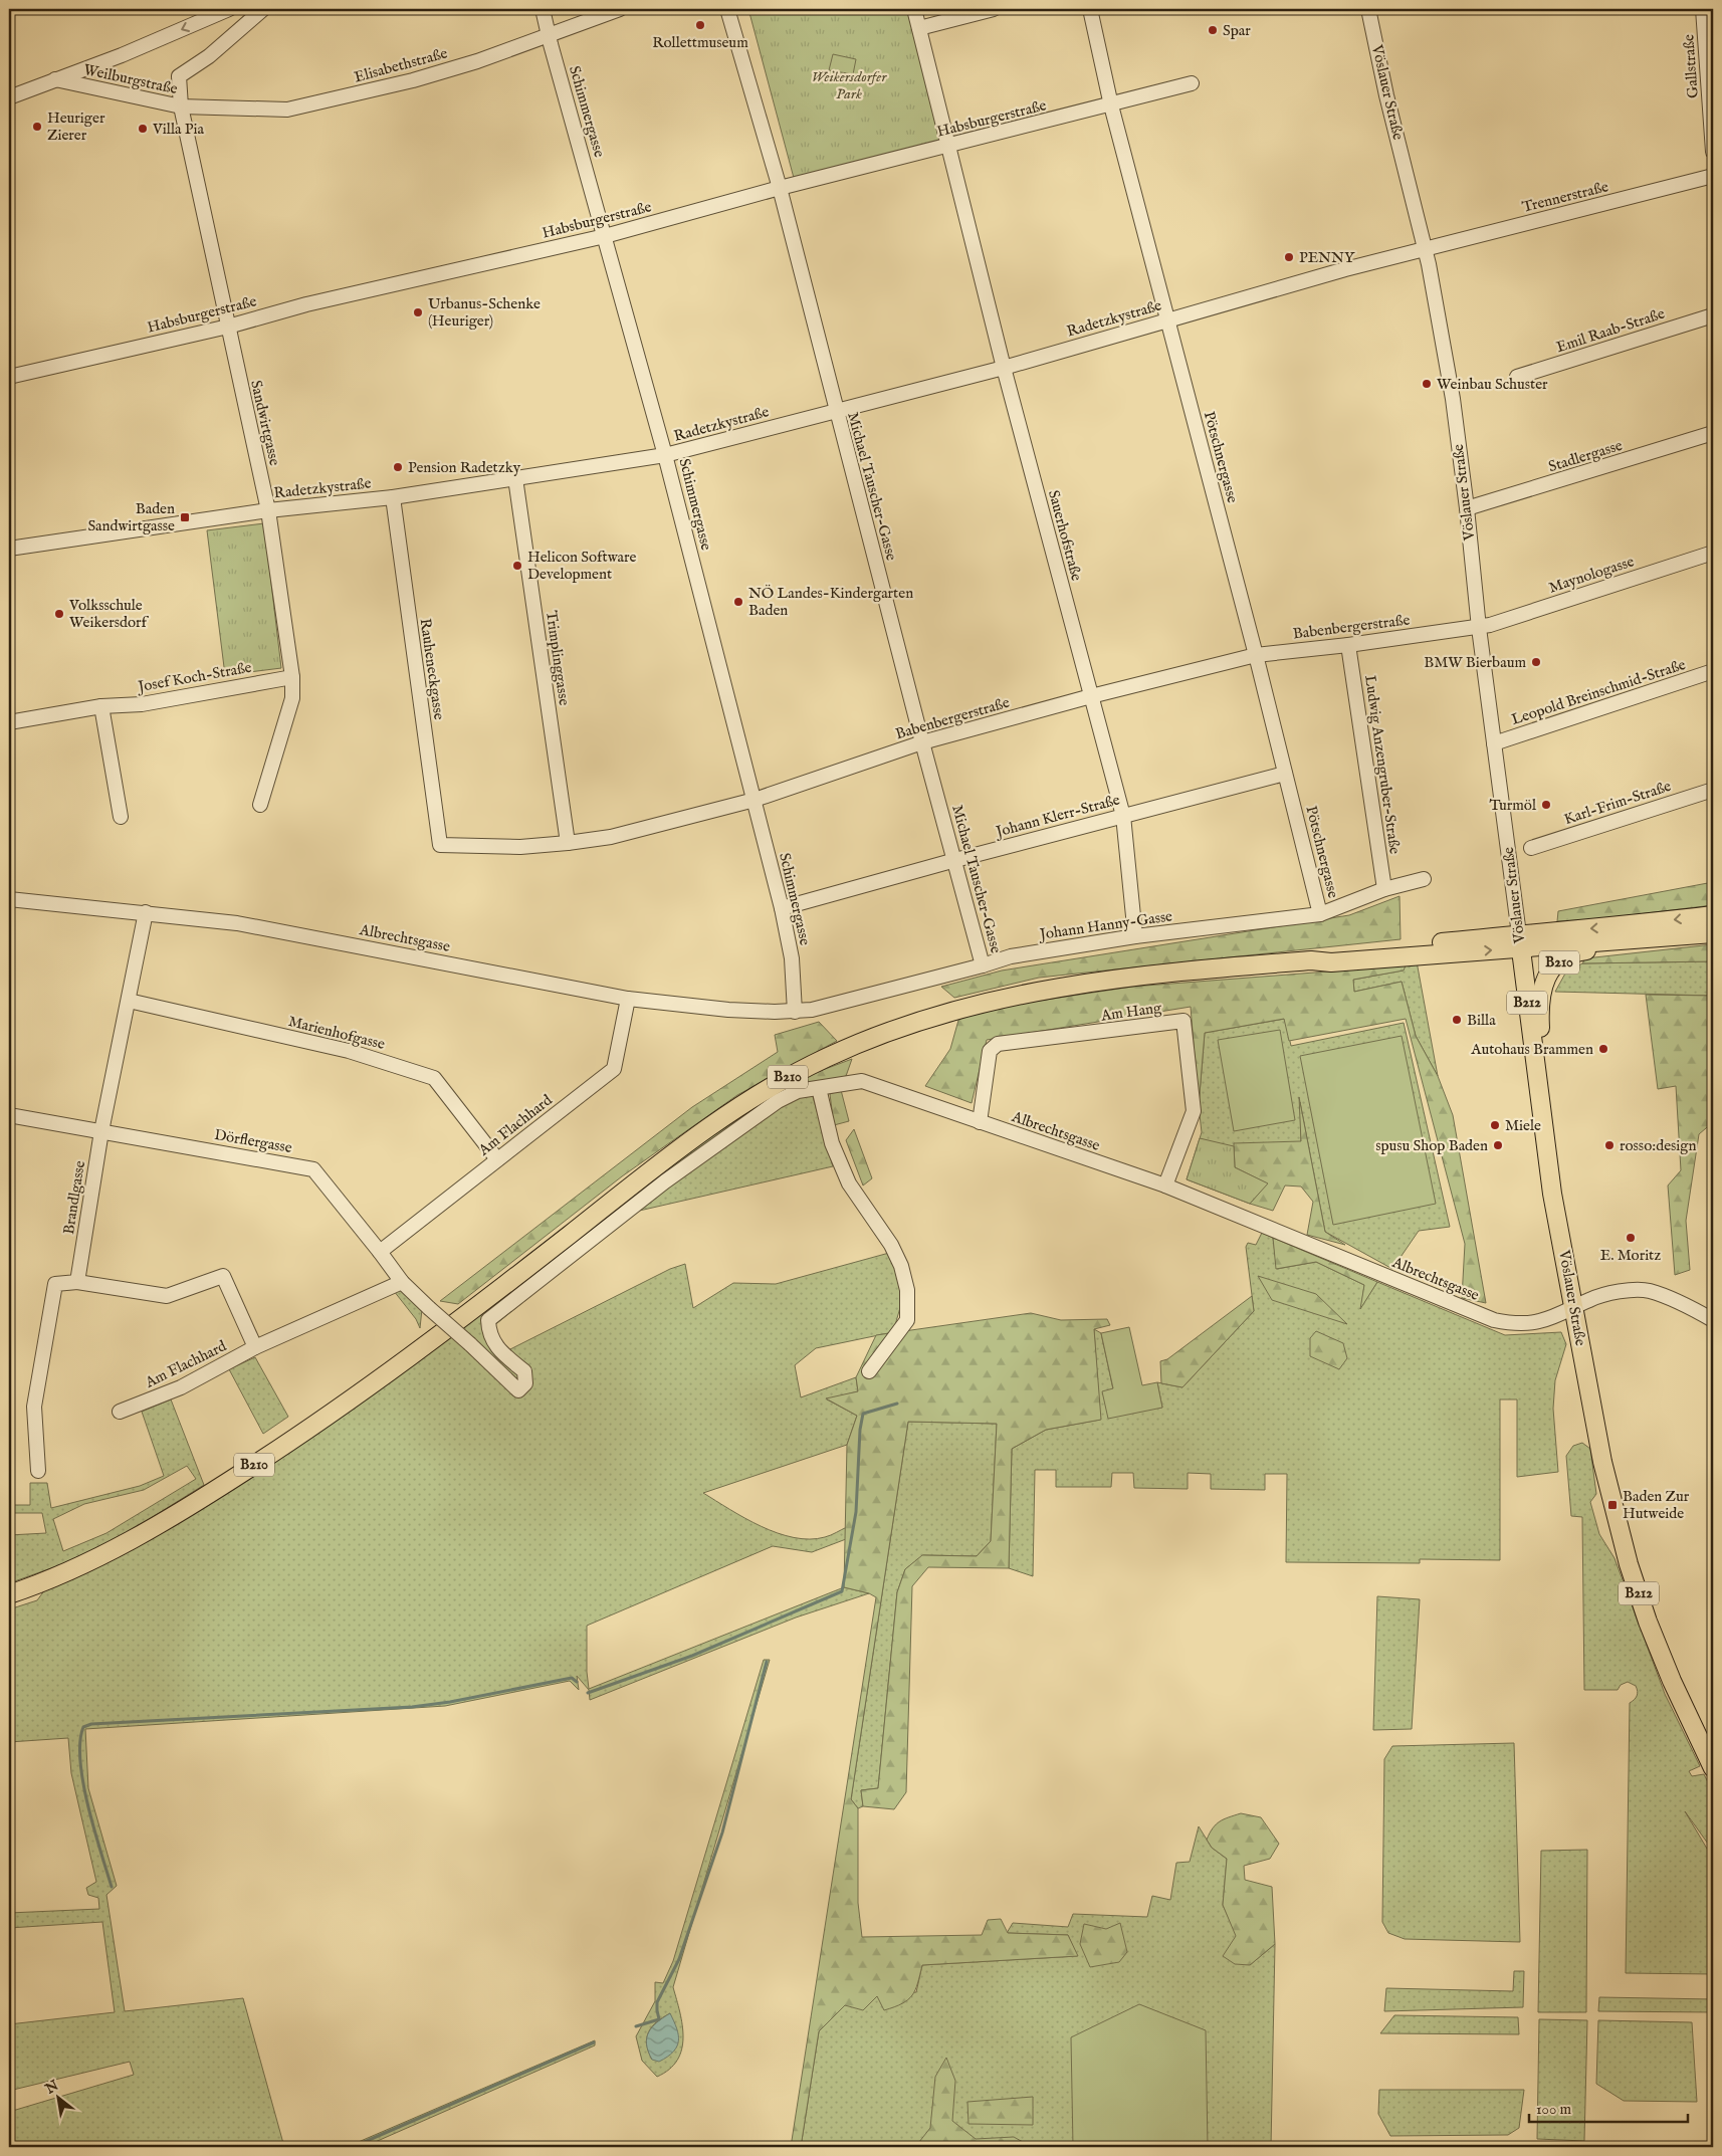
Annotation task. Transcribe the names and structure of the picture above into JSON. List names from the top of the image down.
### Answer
{
  "streets": {
    "main road": ["Vöslauer Straße", "B210", "B212"],
    "street": [
      "Elisabethstraße",
      "Gallstraße",
      "Weilburgstraße",
      "Schimmergasse",
      "Habsburgerstraße",
      "Trennerstraße",
      "Radetzkystraße",
      "Emil Raab-Straße",
      "Sandwirtgasse",
      "Stadlergasse",
      "Pötschnergasse",
      "Michael Tauscher-Gasse",
      "Sauerhofstraße",
      "Maynologasse",
      "Babenbergerstraße",
      "Trimplinggasse",
      "Rauheneckgasse",
      "Josef Koch-Straße",
      "Leopold Breinschmid-Straße",
      "Ludwig Anzengruber-Straße",
      "Karl-Frim-Straße",
      "Johann Klerr-Straße",
      "Johann Hanny-Gasse",
      "Albrechtsgasse",
      "Am Hang",
      "Marienhofgasse",
      "Am Flachhard",
      "Dörflergasse",
      "Brandlgasse"
    ]
  },
  "crossings": [
    ["Elisabethstraße", "Weilburgstraße"],
    ["Elisabethstraße", "Schimmergasse"],
    ["Elisabethstraße", "Sandwirtgasse"],
    ["Weilburgstraße", "Sandwirtgasse"],
    ["Vöslauer Straße", "Trennerstraße"],
    ["Vöslauer Straße", "Radetzkystraße"],
    ["Vöslauer Straße", "Stadlergasse"],
    ["Vöslauer Straße", "Maynologasse"],
    ["Vöslauer Straße", "Babenbergerstraße"],
    ["Vöslauer Straße", "Leopold Breinschmid-Straße"],
    ["Vöslauer Straße", "Albrechtsgasse"],
    ["Vöslauer Straße", "B210"],
    ["Schimmergasse", "Habsburgerstraße"],
    ["Schimmergasse", "Radetzkystraße"],
    ["Schimmergasse", "Babenbergerstraße"],
    ["Schimmergasse", "Johann Klerr-Straße"],
    ["Schimmergasse", "Johann Hanny-Gasse"],
    ["Schimmergasse", "Albrechtsgasse"],
    ["Habsburgerstraße", "Sandwirtgasse"],
    ["Habsburgerstraße", "Pötschnergasse"],
    ["Habsburgerstraße", "Michael Tauscher-Gasse"],
    ["Habsburgerstraße", "Sauerhofstraße"],
    ["Trennerstraße", "Radetzkystraße"],
    ["Radetzkystraße", "Sandwirtgasse"],
    ["Radetzkystraße", "Pötschnergasse"],
    ["Radetzkystraße", "Michael Tauscher-Gasse"],
    ["Radetzkystraße", "Sauerhofstraße"],
    ["Radetzkystraße", "Trimplinggasse"],
    ["Radetzkystraße", "Rauheneckgasse"],
    ["Sandwirtgasse", "Josef Koch-Straße"],
    ["Pötschnergasse", "Babenbergerstraße"],
    ["Pötschnergasse", "Johann Klerr-Straße"],
    ["Pötschnergasse", "Johann Hanny-Gasse"],
    ["Michael Tauscher-Gasse", "Babenbergerstraße"],
    ["Michael Tauscher-Gasse", "Johann Klerr-Straße"],
    ["Michael Tauscher-Gasse", "Johann Hanny-Gasse"],
    ["Sauerhofstraße", "Babenbergerstraße"],
    ["Sauerhofstraße", "Johann Klerr-Straße"],
    ["Sauerhofstraße", "Johann Hanny-Gasse"],
    ["Maynologasse", "Babenbergerstraße"],
    ["Babenbergerstraße", "Trimplinggasse"],
    ["Babenbergerstraße", "Rauheneckgasse"],
    ["Babenbergerstraße", "Ludwig Anzengruber-Straße"],
    ["Ludwig Anzengruber-Straße", "Johann Hanny-Gasse"],
    ["Johann Hanny-Gasse", "Albrechtsgasse"],
    ["Albrechtsgasse", "Am Hang"],
    ["Albrechtsgasse", "Am Flachhard"],
    ["Albrechtsgasse", "Dörflergasse"],
    ["Albrechtsgasse", "Brandlgasse"],
    ["Marienhofgasse", "Am Flachhard"],
    ["Marienhofgasse", "Brandlgasse"],
    ["Am Flachhard", "Dörflergasse"],
    ["Dörflergasse", "Brandlgasse"]
  ],
  "one_way": ["Weilburgstraße"],
  "parks": ["Weikersdorfer Park"],
  "places": {
    "other": [
      "Rollettmuseum",
      "Spar",
      "Heuriger Zierer",
      "Villa Pia",
      "PENNY",
      "Urbanus-Schenke (Heuriger)",
      "Weinbau Schuster",
      "Pension Radetzky",
      "Helicon Software Development",
      "NÖ Landes-Kindergarten Baden",
      "Volksschule Weikersdorf",
      "BMW Bierbaum",
      "Turmöl",
      "Billa",
      "Autohaus Brammen",
      "Miele",
      "spusu Shop Baden",
      "rosso:design",
      "E. Moritz"
    ],
    "transit": ["Baden Sandwirtgasse", "Baden Zur Hutweide"]
  },
  "scale_bar": "100 m",
  "north": "top left"
}
